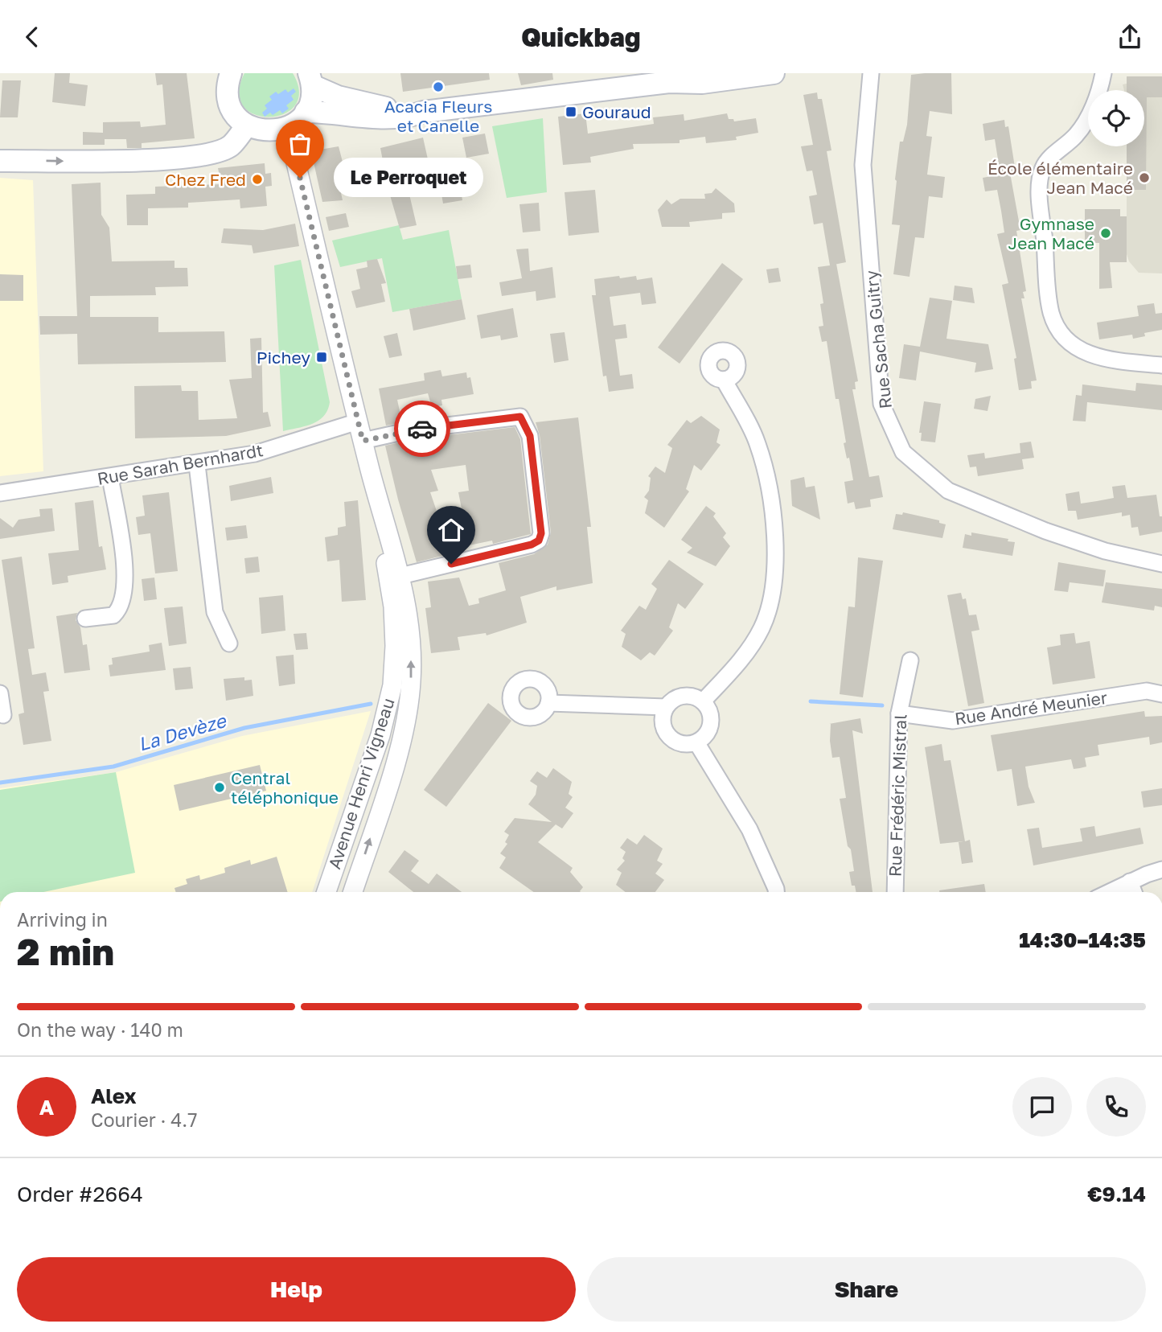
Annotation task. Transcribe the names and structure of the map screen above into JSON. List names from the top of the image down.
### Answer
{
  "streets": {
    "street": [
      "Rue Sacha Guitry",
      "Rue Sarah Bernhardt",
      "Rue André Meunier",
      "Avenue Henri Vigneau",
      "Rue Frédéric Mistral"
    ]
  },
  "crossings": [
    ["Rue Sarah Bernhardt", "Avenue Henri Vigneau"],
    ["Rue André Meunier", "Rue Frédéric Mistral"]
  ],
  "water": ["La Devèze"],
  "places": {
    "other": [
      "Acacia Fleurs et Canelle",
      "Le Perroquet",
      "École élémentaire Jean Macé",
      "Chez Fred",
      "Gymnase Jean Macé",
      "Central téléphonique"
    ],
    "transit": ["Gouraud", "Pichey"]
  },
  "page": {
    "header": "Quickbag",
    "bubble": "Le Perroquet",
    "heading": ["2 min", "Arriving in", "14:30–14:35"],
    "panel": [
      "Alex",
      "Courier · 4.7",
      "Order #2664",
      "€9.14"
    ],
    "bar": "On the way · 140 m",
    "round": "A",
    "buttons": ["Help", "Share"]
  }
}
